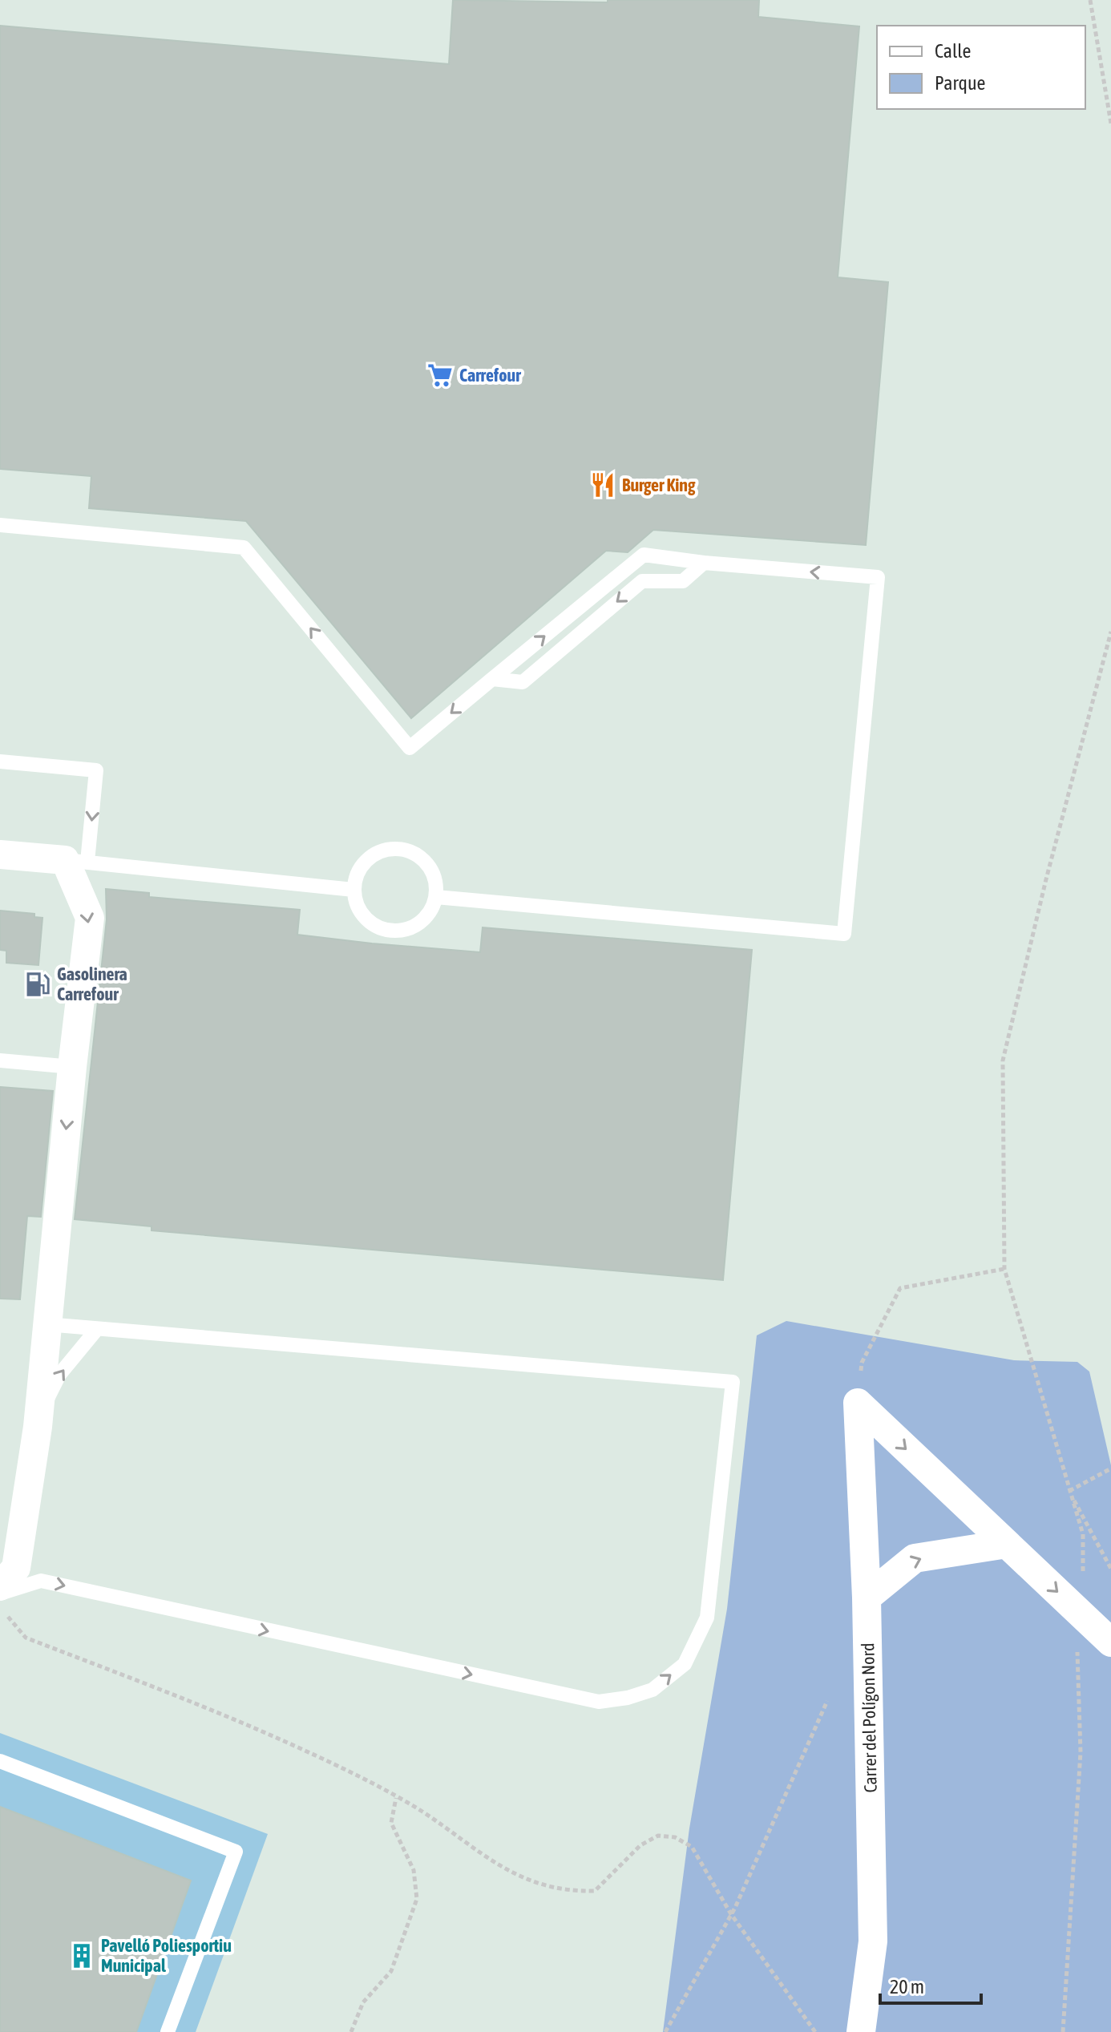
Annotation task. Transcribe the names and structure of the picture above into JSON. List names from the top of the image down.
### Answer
{
  "streets": {
    "street": ["Carrer del Polígon Nord"]
  },
  "places": {
    "supermarket": ["Carrefour"],
    "restaurant": ["Burger King"],
    "fuel station": ["Gasolinera Carrefour"],
    "building": ["Pavelló Poliesportiu Municipal"]
  },
  "legend": ["Calle", "Parque"],
  "scale_bar": "20 m"
}
